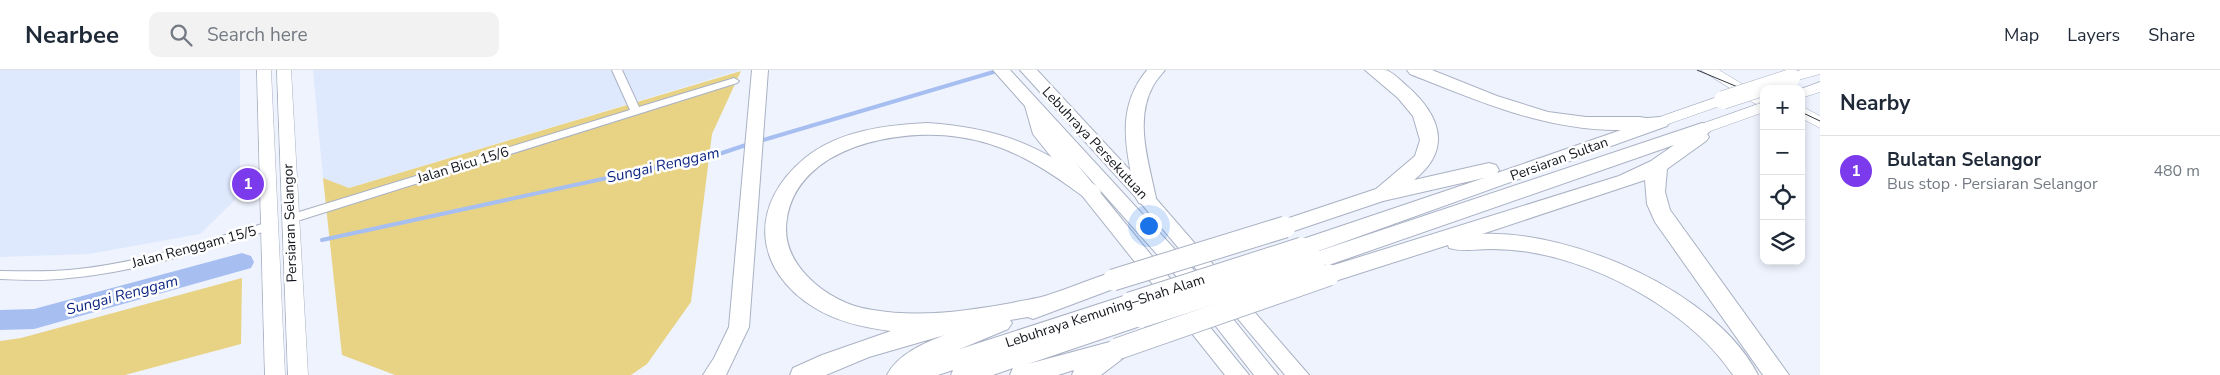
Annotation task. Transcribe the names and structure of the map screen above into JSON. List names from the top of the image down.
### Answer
{
  "streets": {
    "highway": ["Lebuhraya Persekutuan", "Persiaran Sultan", "Lebuhraya Kemuning–Shah Alam"],
    "main road": ["Persiaran Selangor"],
    "street": ["Jalan Bicu 15/6", "Jalan Renggam 15/5"]
  },
  "crossings": [
    ["Persiaran Sultan", "Lebuhraya Kemuning–Shah Alam"],
    ["Jalan Bicu 15/6", "Persiaran Selangor"],
    ["Persiaran Selangor", "Jalan Renggam 15/5"]
  ],
  "water": ["Sungai Renggam"],
  "page": {
    "header": "Nearbee",
    "search": "Search here",
    "nav": ["Map", "Layers", "Share"],
    "heading": "Nearby",
    "map_buttons": ["+", "−"],
    "list": [
      {
        "mark": "1",
        "name": "Bulatan Selangor",
        "note": "Bus stop · Persiaran Selangor",
        "value": "480 m"
      }
    ],
    "pins": "1"
  }
}
